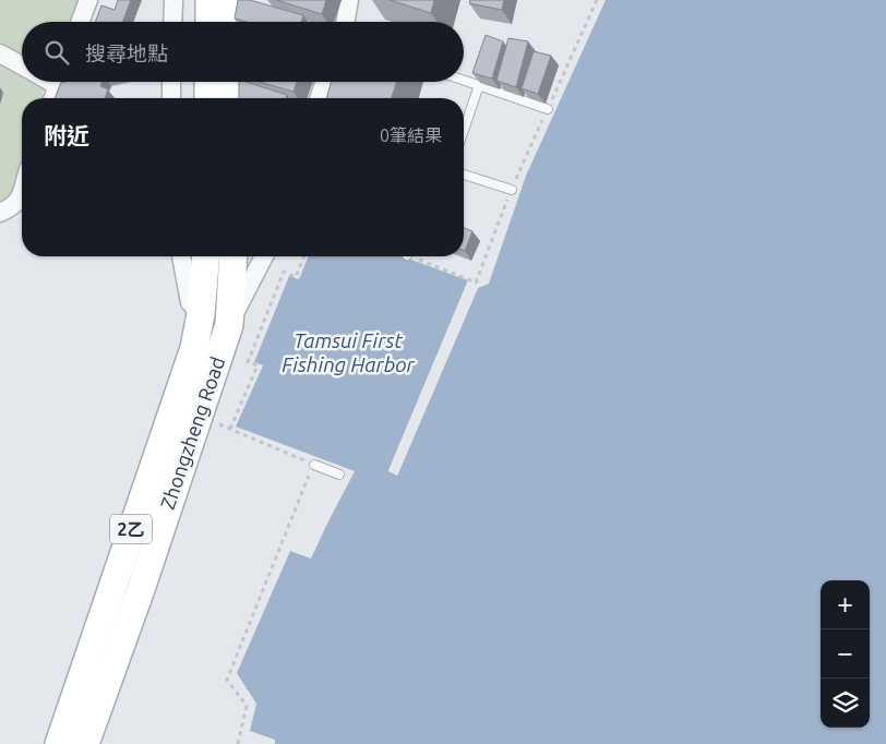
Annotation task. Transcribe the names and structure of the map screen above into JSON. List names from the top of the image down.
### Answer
{
  "streets": {
    "main road": ["Zhongzheng Road", "2乙"]
  },
  "crossings": [
    ["Zhongzheng Road", "2乙"]
  ],
  "water": ["Tamsui First Fishing Harbor"],
  "page": {
    "search": "搜尋地點",
    "heading": ["附近", "0筆結果"],
    "map_buttons": ["+", "−"]
  }
}
